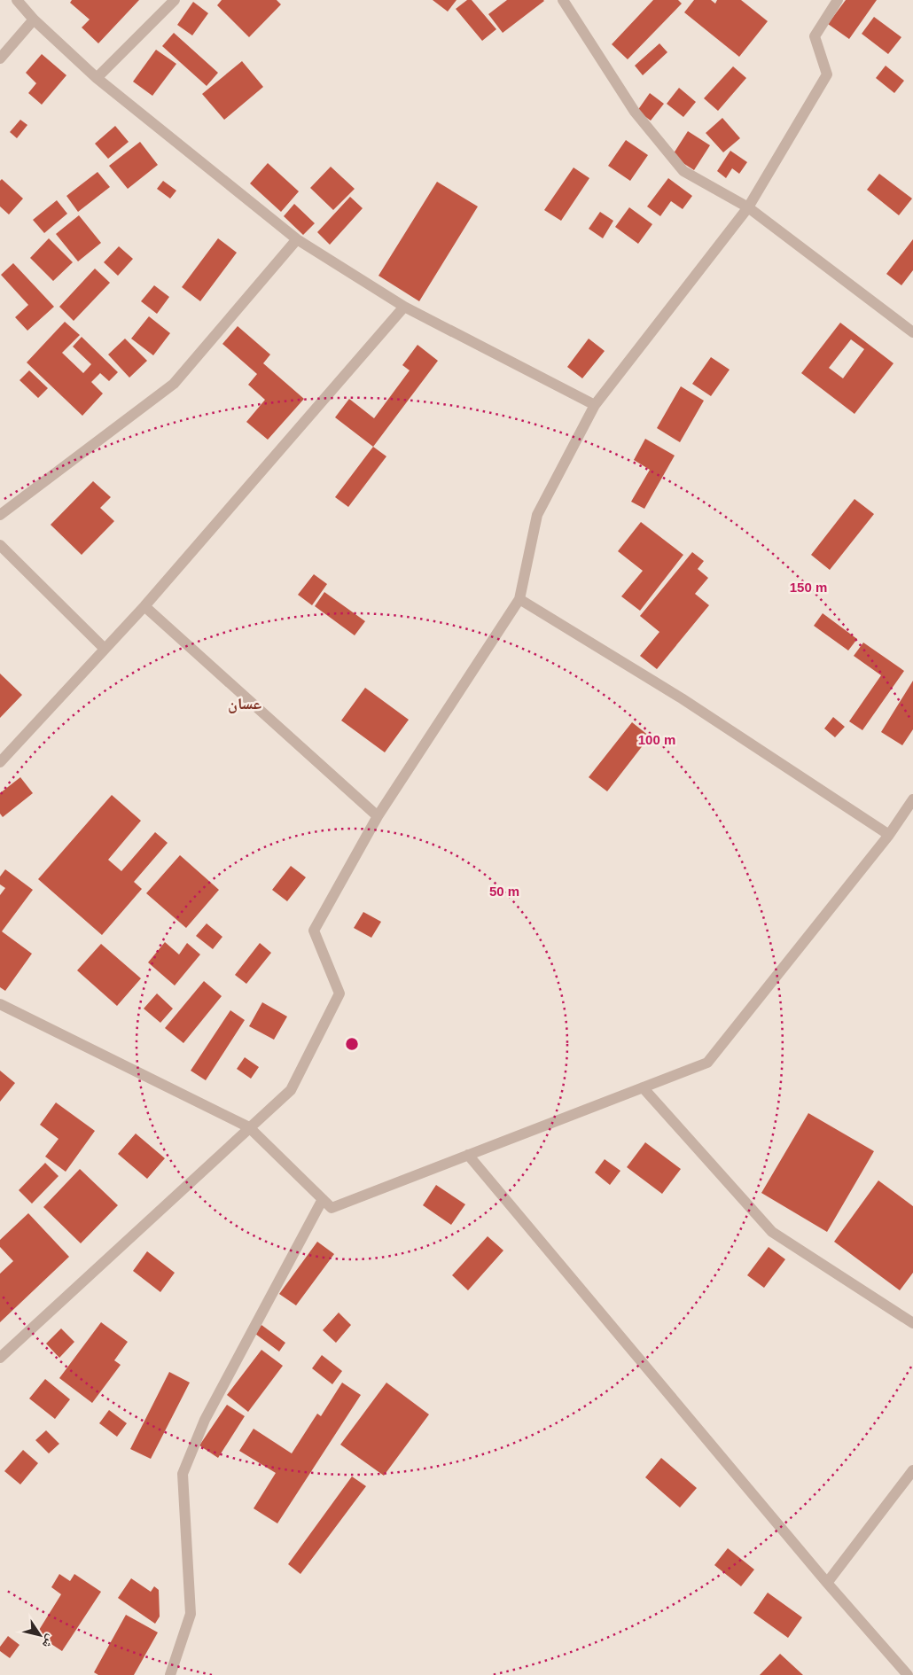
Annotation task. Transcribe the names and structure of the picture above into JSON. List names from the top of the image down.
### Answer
{
  "districts": ["عسان"],
  "north": "bottom right",
  "rings": ["150 m", "100 m", "50 m"]
}
